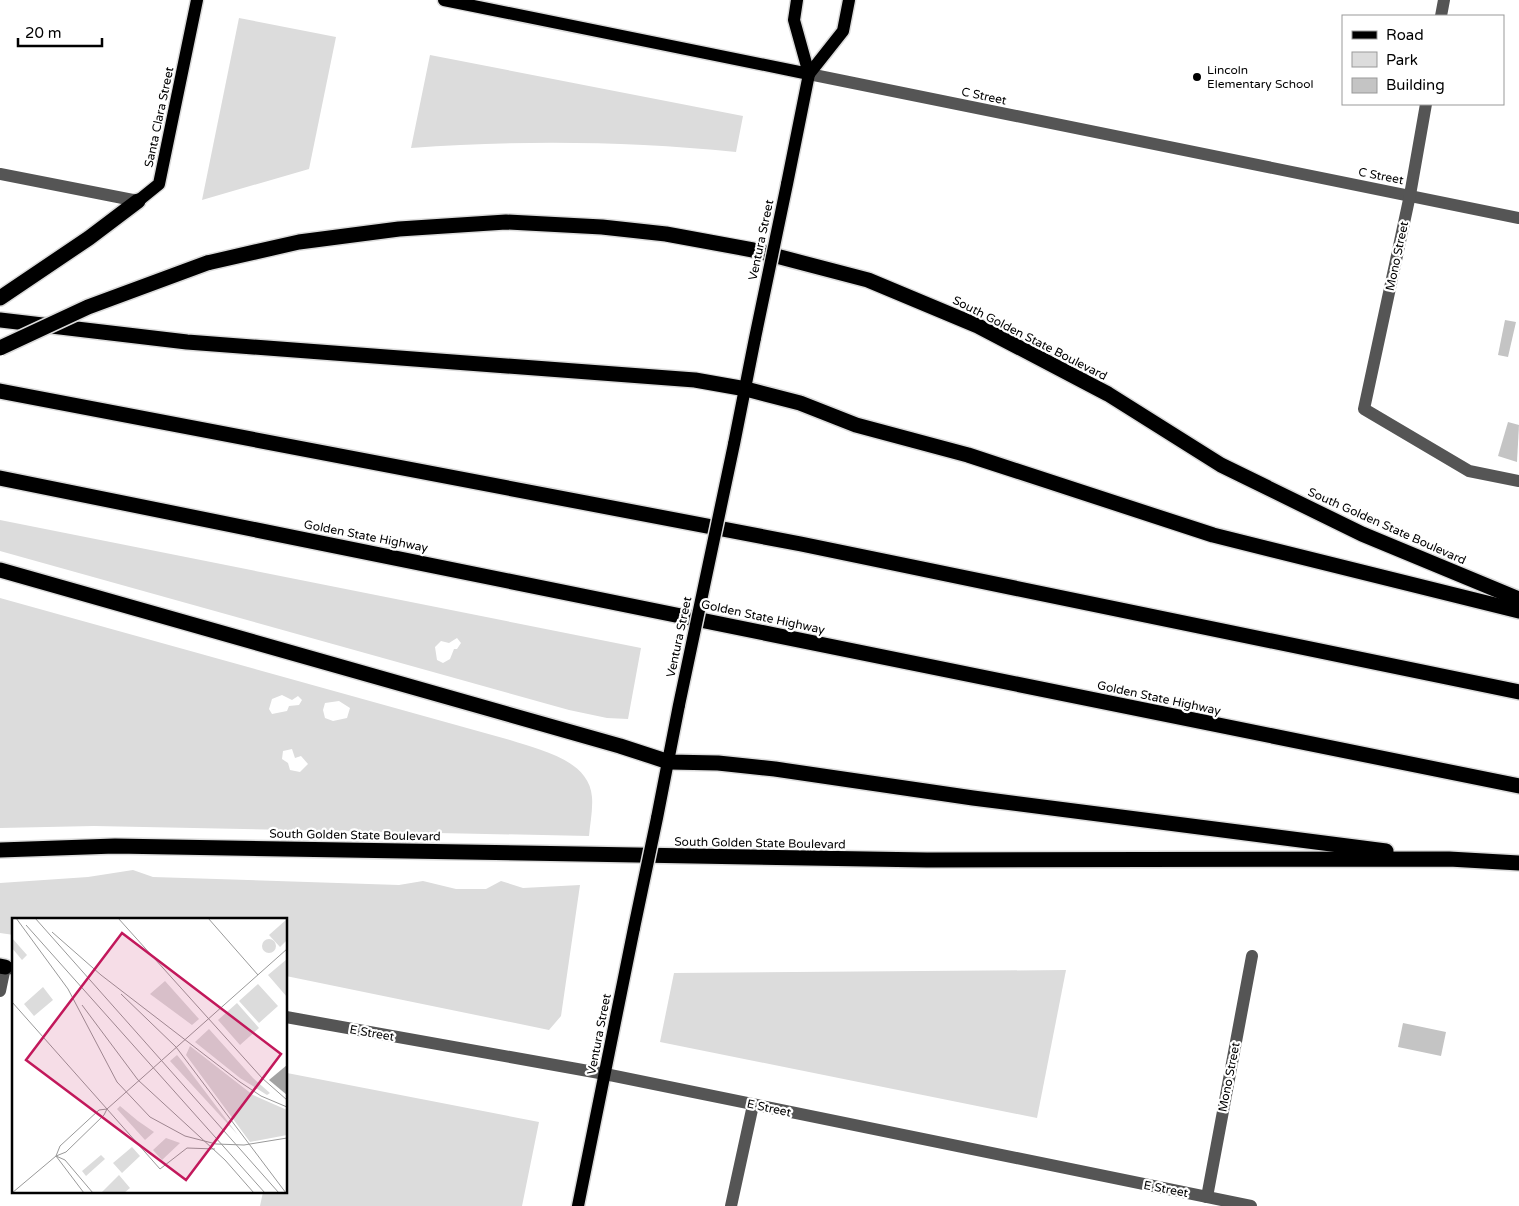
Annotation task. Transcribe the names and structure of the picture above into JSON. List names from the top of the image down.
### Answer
{
  "streets": {
    "highway": ["South Golden State Boulevard", "Golden State Highway"],
    "main road": ["C Street", "Santa Clara Street", "Ventura Street"],
    "street": ["Mono Street", "E Street"]
  },
  "crossings": [
    ["C Street", "Ventura Street"],
    ["C Street", "Mono Street"],
    ["Ventura Street", "E Street"],
    ["Mono Street", "E Street"]
  ],
  "places": ["Lincoln Elementary School"],
  "legend": ["Road", "Park", "Building"],
  "scale_bar": "20 m"
}
